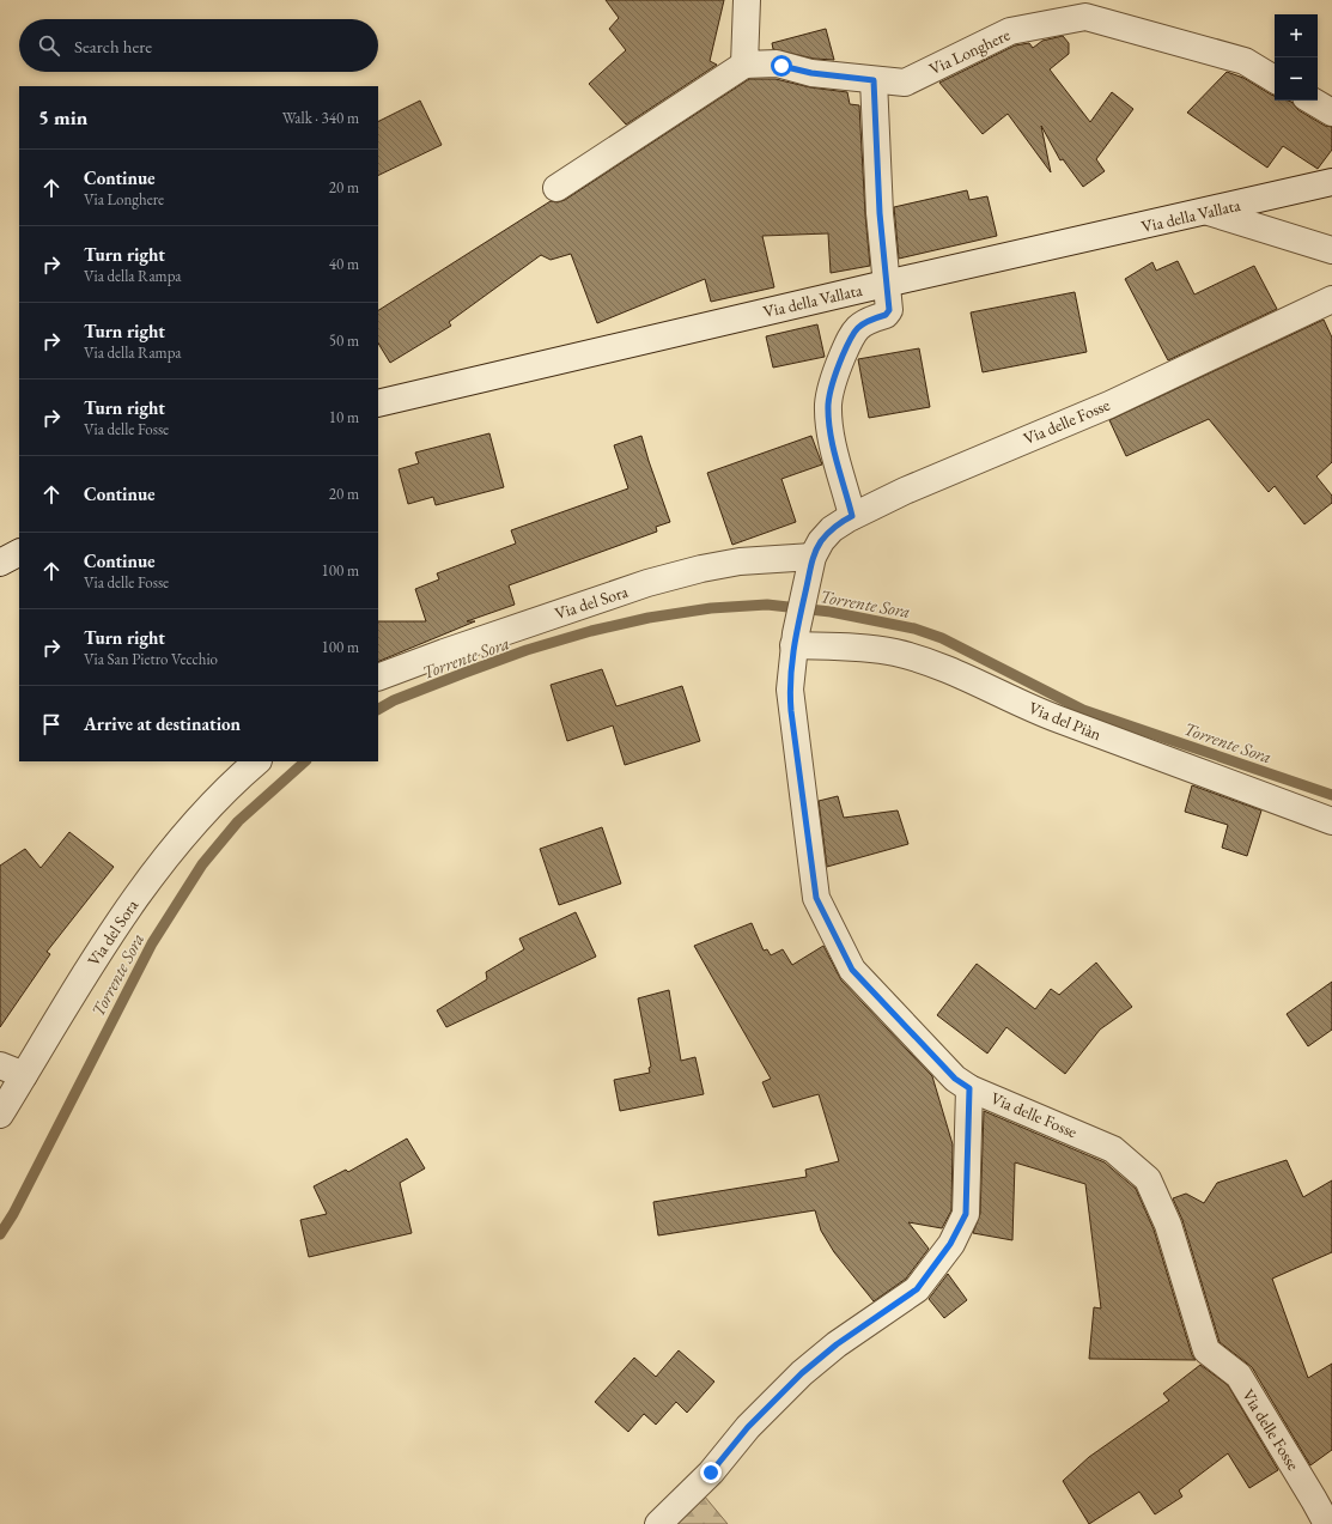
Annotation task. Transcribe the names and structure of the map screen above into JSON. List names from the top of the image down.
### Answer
{
  "streets": {
    "street": [
      "Via Longhere",
      "Via della Vallata",
      "Via delle Fosse",
      "Via del Sora",
      "Via del Piàn"
    ]
  },
  "crossings": [
    ["Via delle Fosse", "Via del Sora"],
    ["Via delle Fosse", "Via del Piàn"]
  ],
  "water": ["Torrente Sora"],
  "page": {
    "map_buttons": ["+", "−"],
    "search": "Search here",
    "heading": ["5 min", "Walk · 340 m"],
    "list": [
      ["Continue", "Via Longhere", "20 m"],
      ["Turn right", "Via della Rampa", "40 m"],
      ["Turn right", "Via della Rampa", "50 m"],
      ["Turn right", "Via delle Fosse", "10 m"],
      ["Continue", "20 m"],
      ["Continue", "Via delle Fosse", "100 m"],
      ["Turn right", "Via San Pietro Vecchio", "100 m"],
      "Arrive at destination"
    ]
  }
}
